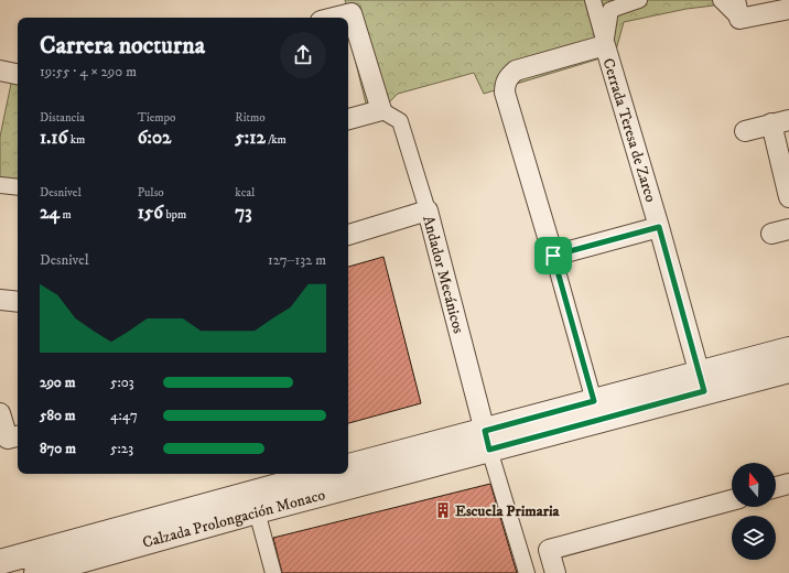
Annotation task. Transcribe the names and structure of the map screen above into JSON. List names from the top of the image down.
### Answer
{
  "streets": {
    "street": ["Cerrada Teresa de Zarco", "Andador Mecánicos", "Calzada Prolongación Monaco"]
  },
  "crossings": [
    ["Cerrada Teresa de Zarco", "Calzada Prolongación Monaco"],
    ["Andador Mecánicos", "Calzada Prolongación Monaco"]
  ],
  "places": {
    "building": ["Escuela Primaria"]
  },
  "north": "top",
  "page": {
    "heading": ["Carrera nocturna", "19:55 · 4 × 290 m"],
    "stats": [
      ["Distancia", "1.16 km"],
      ["Tiempo", "6:02"],
      ["Ritmo", "5:12 /km"],
      ["Desnivel", "24 m"],
      ["Pulso", "156 bpm"],
      ["kcal", "73"]
    ],
    "chart": ["Desnivel", "127–132 m"],
    "list": [
      {
        "name": "290 m",
        "note": "5:03"
      },
      {
        "name": "580 m",
        "note": "4:47"
      },
      {
        "name": "870 m",
        "note": "5:23"
      }
    ]
  }
}
